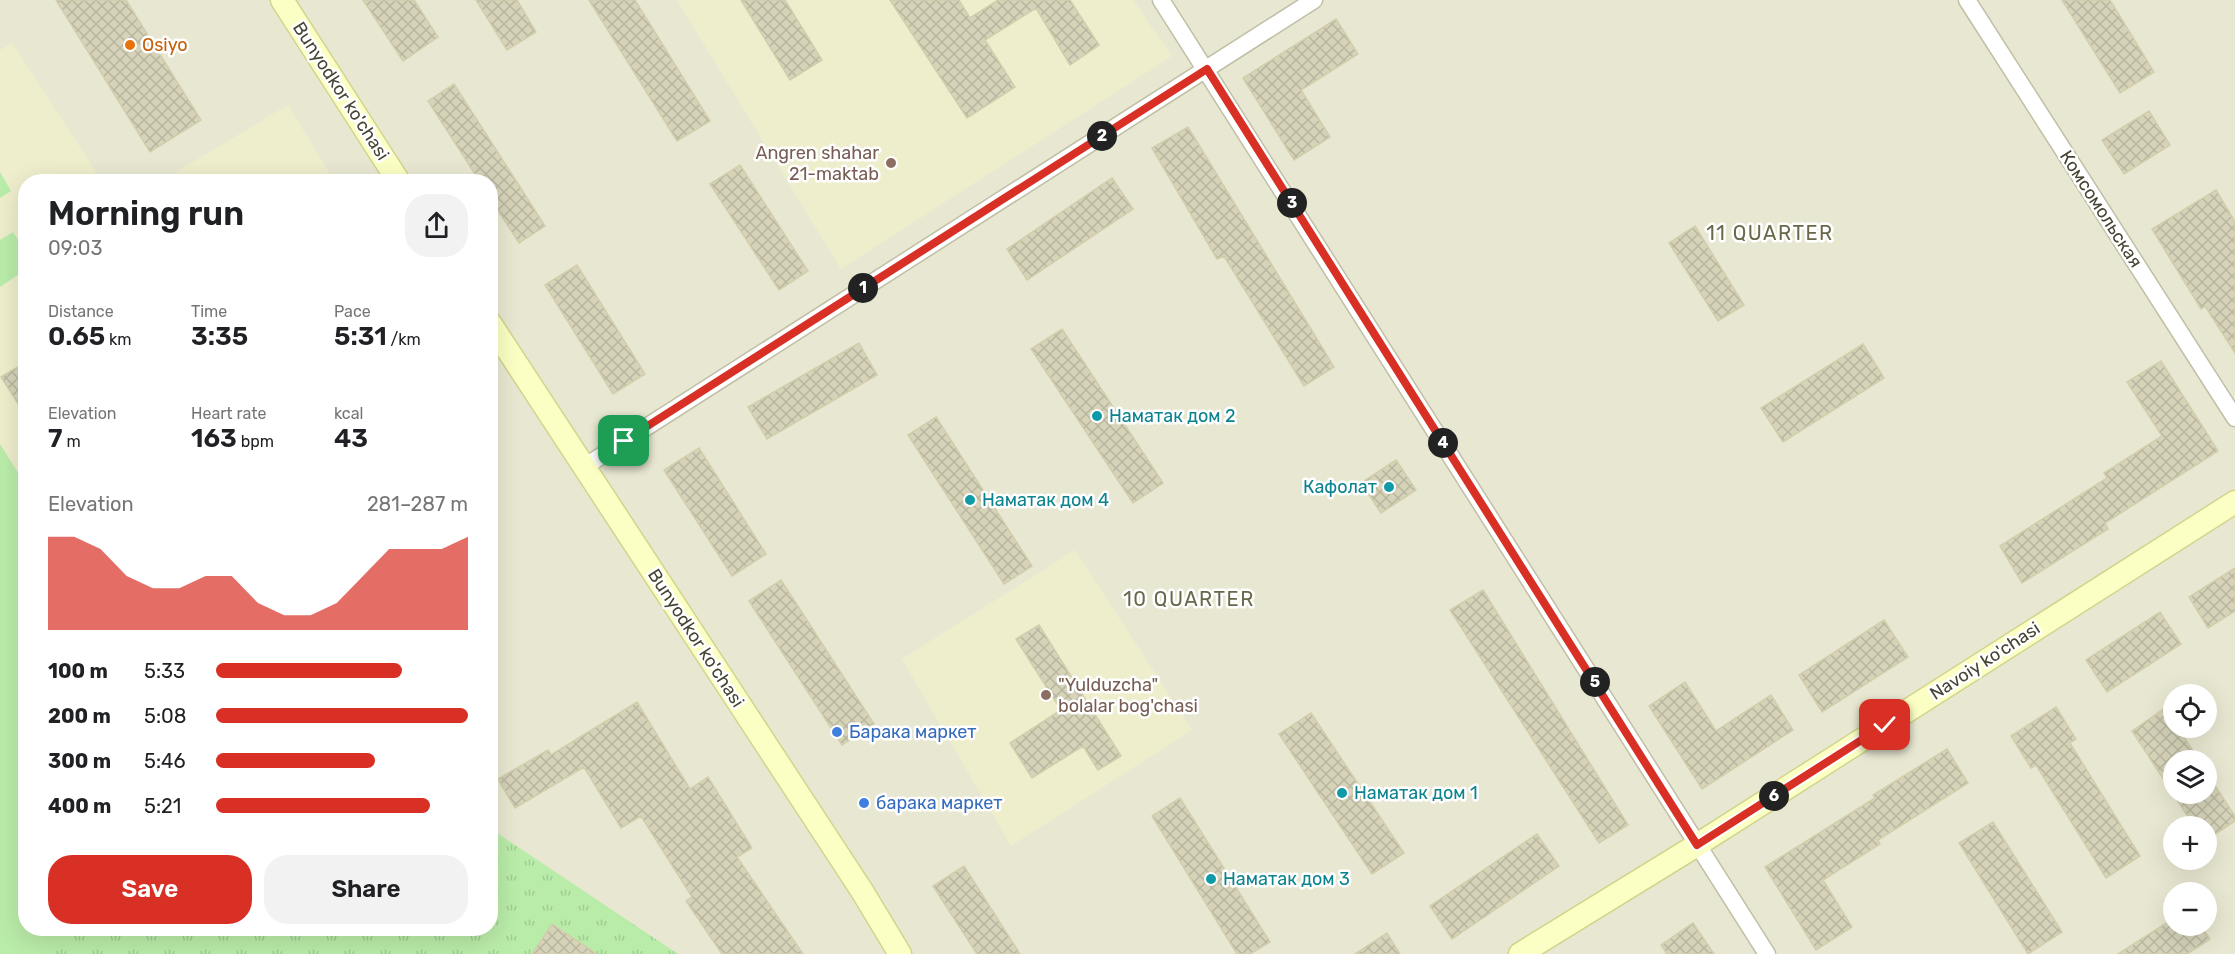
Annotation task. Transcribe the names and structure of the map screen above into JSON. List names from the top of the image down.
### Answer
{
  "streets": {
    "main road": ["Bunyodkor ko'chasi", "Navoiy ko'chasi"],
    "street": ["Комсомольская"]
  },
  "districts": ["11 QUARTER", "10 QUARTER"],
  "places": [
    "Osiyo",
    "Angren shahar 21-maktab",
    "Наматак дом 2",
    "Кафолат",
    "Наматак дом 4",
    "\"Yulduzcha\" bolalar bog'chasi",
    "Барака маркет",
    "Наматак дом 1",
    "барака маркет",
    "Наматак дом 3"
  ],
  "page": {
    "pins": [
      "2",
      "3",
      "1",
      "4",
      "5",
      "6"
    ],
    "heading": ["Morning run", "09:03"],
    "stats": [
      ["Distance", "0.65 km"],
      ["Time", "3:35"],
      ["Pace", "5:31 /km"],
      ["Elevation", "7 m"],
      ["Heart rate", "163 bpm"],
      ["kcal", "43"]
    ],
    "chart": ["Elevation", "281–287 m"],
    "list": [
      {
        "name": "100 m",
        "note": "5:33"
      },
      {
        "name": "200 m",
        "note": "5:08"
      },
      {
        "name": "300 m",
        "note": "5:46"
      },
      {
        "name": "400 m",
        "note": "5:21"
      }
    ],
    "map_buttons": ["+", "−"],
    "buttons": ["Save", "Share"]
  }
}
